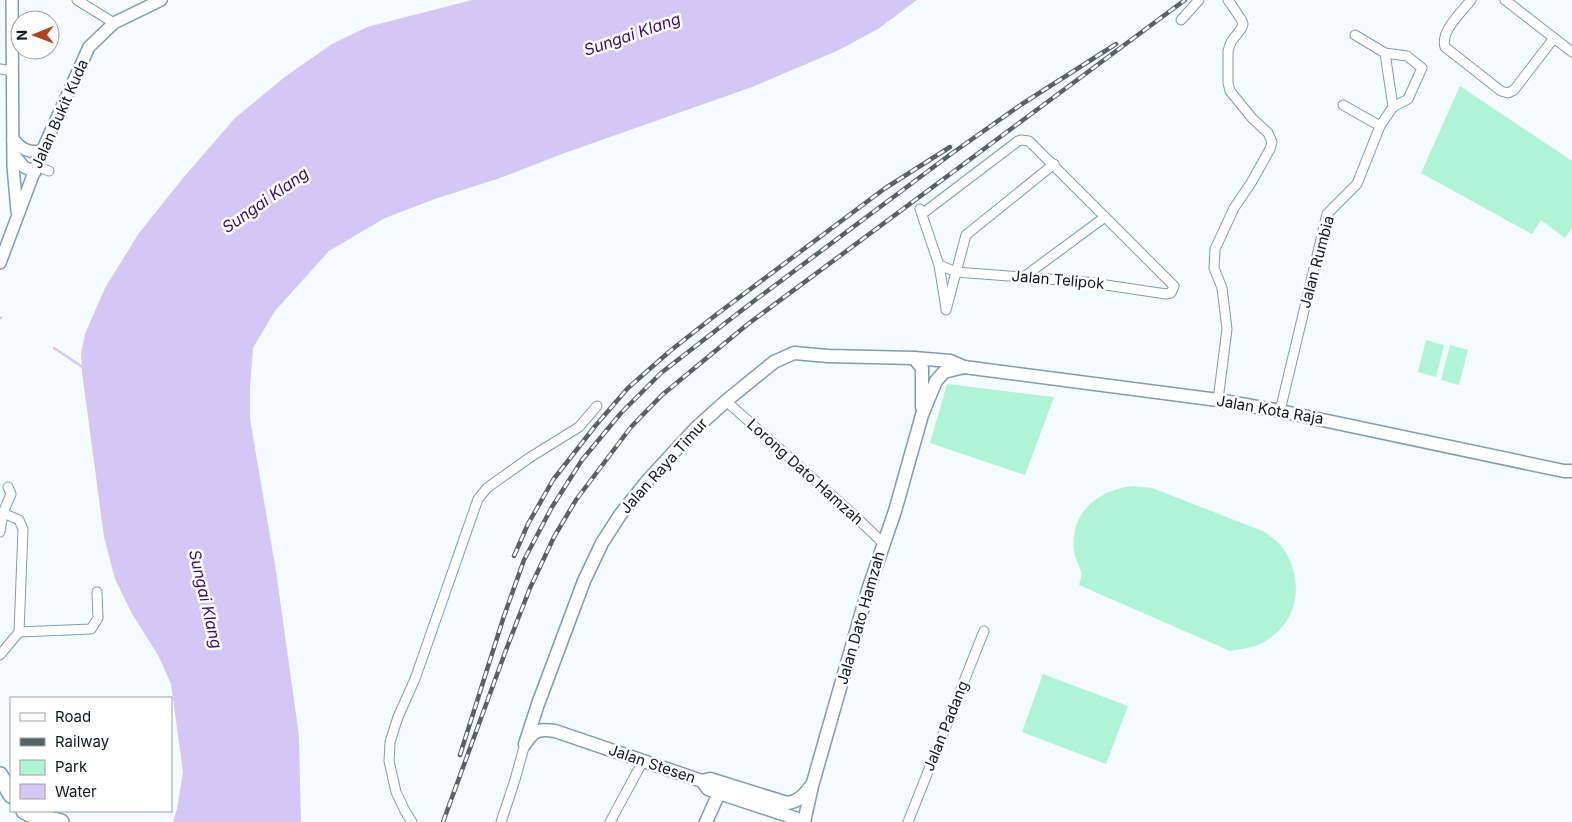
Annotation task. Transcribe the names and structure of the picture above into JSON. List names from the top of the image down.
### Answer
{
  "streets": {
    "main road": [
      "Jalan Kota Raja",
      "Jalan Raya Timur",
      "Jalan Dato Hamzah",
      "Jalan Stesen"
    ],
    "street": [
      "Jalan Bukit Kuda",
      "Jalan Rumbia",
      "Jalan Telipok",
      "Lorong Dato Hamzah",
      "Jalan Padang"
    ]
  },
  "crossings": [
    ["Jalan Rumbia", "Jalan Kota Raja"],
    ["Jalan Kota Raja", "Jalan Raya Timur"],
    ["Jalan Raya Timur", "Lorong Dato Hamzah"],
    ["Jalan Raya Timur", "Jalan Stesen"],
    ["Lorong Dato Hamzah", "Jalan Dato Hamzah"],
    ["Jalan Dato Hamzah", "Jalan Stesen"]
  ],
  "water": ["Sungai Klang"],
  "legend": [
    "Road",
    "Railway",
    "Park",
    "Water"
  ],
  "north": "left"
}
